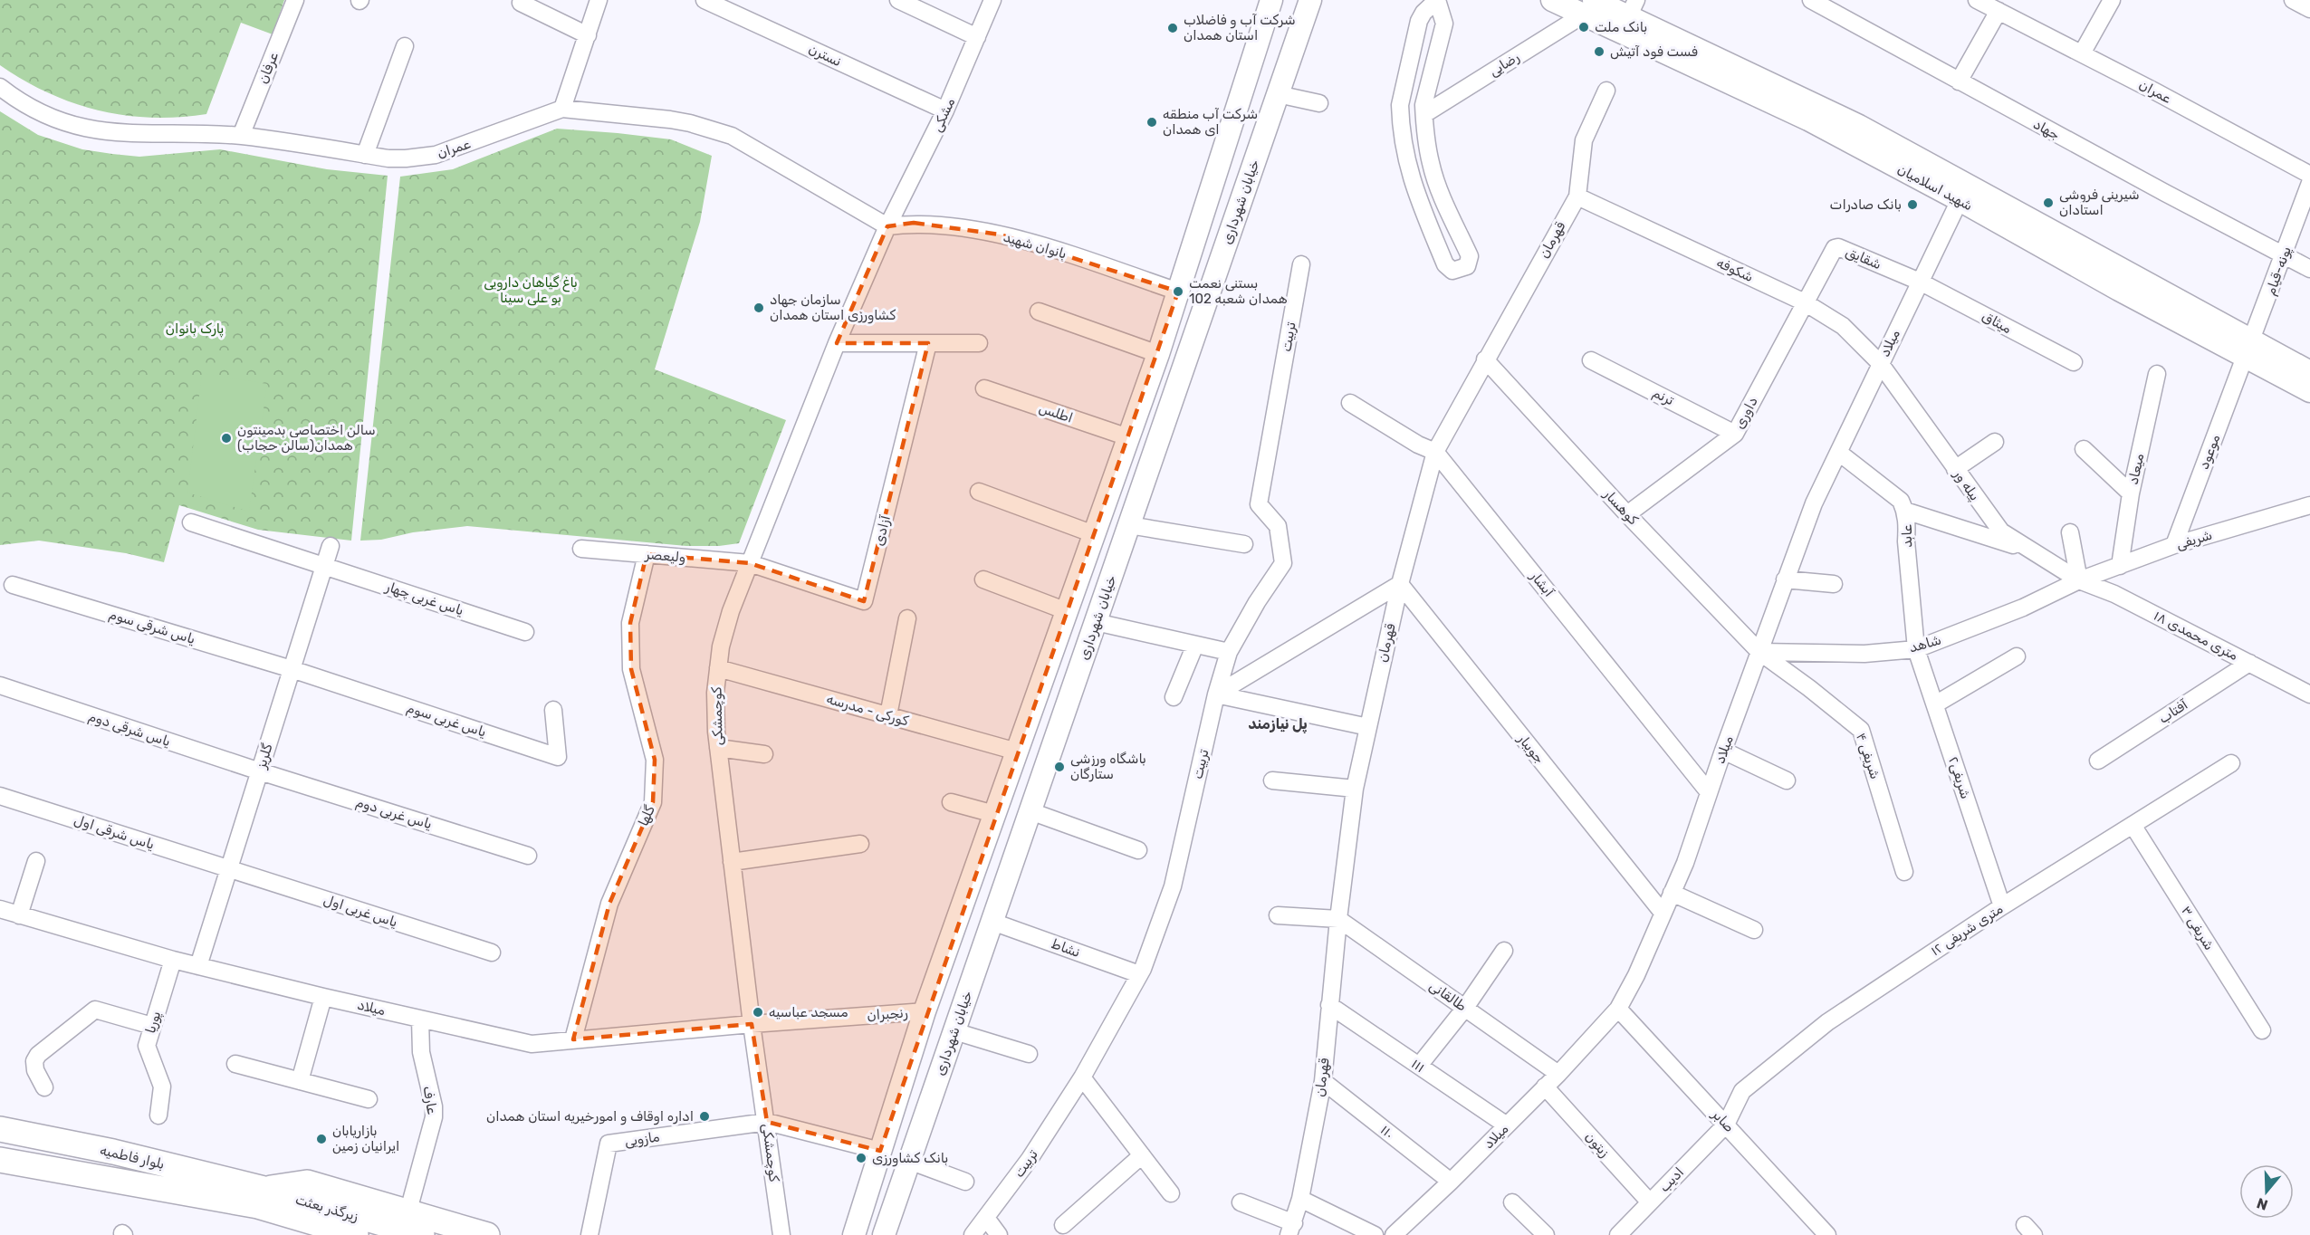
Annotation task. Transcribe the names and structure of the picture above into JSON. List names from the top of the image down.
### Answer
{
  "streets": {
    "highway": ["بلوار فاطمیه", "زیرگذر بعثت"],
    "main road": ["شهید اسلامیان", "خیابان شهرداری"],
    "street": [
      "نسترن",
      "رضایی",
      "عرفان",
      "عمران",
      "مشکی",
      "جهاد",
      "قهرمان",
      "بانوان شهید",
      "شقایق",
      "شکوفه",
      "پونه-قیام",
      "میثاق",
      "تربیت",
      "میلاد",
      "ترنم",
      "اطلس",
      "داوری",
      "موعود",
      "میعاد",
      "پیله ور",
      "کوهسار",
      "آزادی",
      "عابد",
      "شریفی",
      "ولیعصر",
      "آبشار",
      "یاس غربی چهار",
      "یاس شرقی سوم",
      "۱۸ متری محمدی",
      "شاهد",
      "کورکی - مدرسه",
      "آفتاب",
      "کوچمشکی",
      "یاس غربی سوم",
      "یاس شرقی دوم",
      "جویبار",
      "گلریز",
      "شریفی ۴",
      "شریفی۲",
      "یاس غربی دوم",
      "گلها",
      "یاس شرقی اول",
      "یاس غربی اول",
      "شریفی ۳",
      "۱۲ متری شریفی",
      "نشاط",
      "طالقانی",
      "رنجبران",
      "پوریا",
      "۱۱۱",
      "عارف",
      "صابر",
      "۱۱۰",
      "مازویی",
      "زیتون",
      "ادیب"
    ]
  },
  "crossings": [
    ["نسترن", "مشکی"],
    ["رضایی", "شهید اسلامیان"],
    ["عرفان", "عمران"],
    ["عمران", "مشکی"],
    ["عمران", "بانوان شهید"],
    ["عمران", "کوچمشکی"],
    ["مشکی", "بانوان شهید"],
    ["مشکی", "کوچمشکی"],
    ["جهاد", "پونه-قیام"],
    ["شهید اسلامیان", "پونه-قیام"],
    ["شهید اسلامیان", "میلاد"],
    ["شهید اسلامیان", "موعود"],
    ["خیابان شهرداری", "نشاط"],
    ["قهرمان", "شکوفه"],
    ["قهرمان", "کوهسار"],
    ["قهرمان", "آبشار"],
    ["قهرمان", "جویبار"],
    ["قهرمان", "طالقانی"],
    ["قهرمان", "۱۱۱"],
    ["قهرمان", "۱۱۰"],
    ["بانوان شهید", "کوچمشکی"],
    ["شقایق", "شکوفه"],
    ["شقایق", "میثاق"],
    ["شقایق", "میلاد"],
    ["شقایق", "داوری"],
    ["شکوفه", "میلاد"],
    ["شکوفه", "داوری"],
    ["شکوفه", "پیله ور"],
    ["پونه-قیام", "موعود"],
    ["میثاق", "میلاد"],
    ["تربیت", "نشاط"],
    ["میلاد", "پیله ور"],
    ["میلاد", "کوهسار"],
    ["میلاد", "عابد"],
    ["میلاد", "آبشار"],
    ["میلاد", "شاهد"],
    ["میلاد", "کوچمشکی"],
    ["میلاد", "جویبار"],
    ["میلاد", "گلریز"],
    ["میلاد", "شریفی ۴"],
    ["میلاد", "گلها"],
    ["میلاد", "طالقانی"],
    ["میلاد", "رنجبران"],
    ["میلاد", "پوریا"],
    ["میلاد", "۱۱۱"],
    ["میلاد", "عارف"],
    ["میلاد", "صابر"],
    ["میلاد", "۱۱۰"],
    ["میلاد", "زیتون"],
    ["ترنم", "داوری"],
    ["داوری", "کوهسار"],
    ["موعود", "شریفی"],
    ["میعاد", "شریفی"],
    ["پیله ور", "شریفی"],
    ["پیله ور", "۱۸ متری محمدی"],
    ["پیله ور", "شاهد"],
    ["کوهسار", "شاهد"],
    ["کوهسار", "شریفی ۴"],
    ["آزادی", "ولیعصر"],
    ["آزادی", "کوچمشکی"],
    ["عابد", "شاهد"],
    ["عابد", "شریفی۲"],
    ["شریفی", "۱۸ متری محمدی"],
    ["شریفی", "شاهد"],
    ["ولیعصر", "کوچمشکی"],
    ["ولیعصر", "گلها"],
    ["یاس غربی چهار", "گلریز"],
    ["یاس شرقی سوم", "یاس غربی سوم"],
    ["یاس شرقی سوم", "گلریز"],
    ["۱۸ متری محمدی", "شاهد"],
    ["۱۸ متری محمدی", "آفتاب"],
    ["شاهد", "شریفی ۴"],
    ["شاهد", "شریفی۲"],
    ["کورکی - مدرسه", "کوچمشکی"],
    ["کوچمشکی", "رنجبران"],
    ["کوچمشکی", "مازویی"],
    ["یاس غربی سوم", "گلریز"],
    ["یاس شرقی دوم", "گلریز"],
    ["یاس شرقی دوم", "یاس غربی دوم"],
    ["گلریز", "یاس غربی دوم"],
    ["گلریز", "یاس شرقی اول"],
    ["گلریز", "یاس غربی اول"],
    ["شریفی۲", "۱۲ متری شریفی"],
    ["یاس شرقی اول", "یاس غربی اول"],
    ["شریفی ۳", "۱۲ متری شریفی"],
    ["۱۲ متری شریفی", "صابر"],
    ["۱۲ متری شریفی", "ادیب"],
    ["صابر", "ادیب"],
    ["زیتون", "ادیب"],
    ["بلوار فاطمیه", "زیرگذر بعثت"]
  ],
  "districts": ["پل نیازمند"],
  "parks": ["باغ گیاهان دارویی بو علی سینا", "پارک بانوان"],
  "places": [
    "بانک ملت",
    "شرکت آب و فاضلاب استان همدان",
    "فست فود آتیش",
    "شرکت آب منطقه ای همدان",
    "شیرینی فروشی استادان",
    "بانک صادرات",
    "بستنی نعمت همدان شعبه 102",
    "سازمان جهاد کشاورزی استان همدان",
    "سالن اختصاصی بدمینتون همدان(سالن حجاب)",
    "باشگاه ورزشی ستارگان",
    "مسجد عباسیه",
    "اداره اوقاف و امورخیریه استان همدان",
    "بازاریابان ایرانیان زمین",
    "بانک کشاورزی"
  ],
  "north": "bottom"
}
